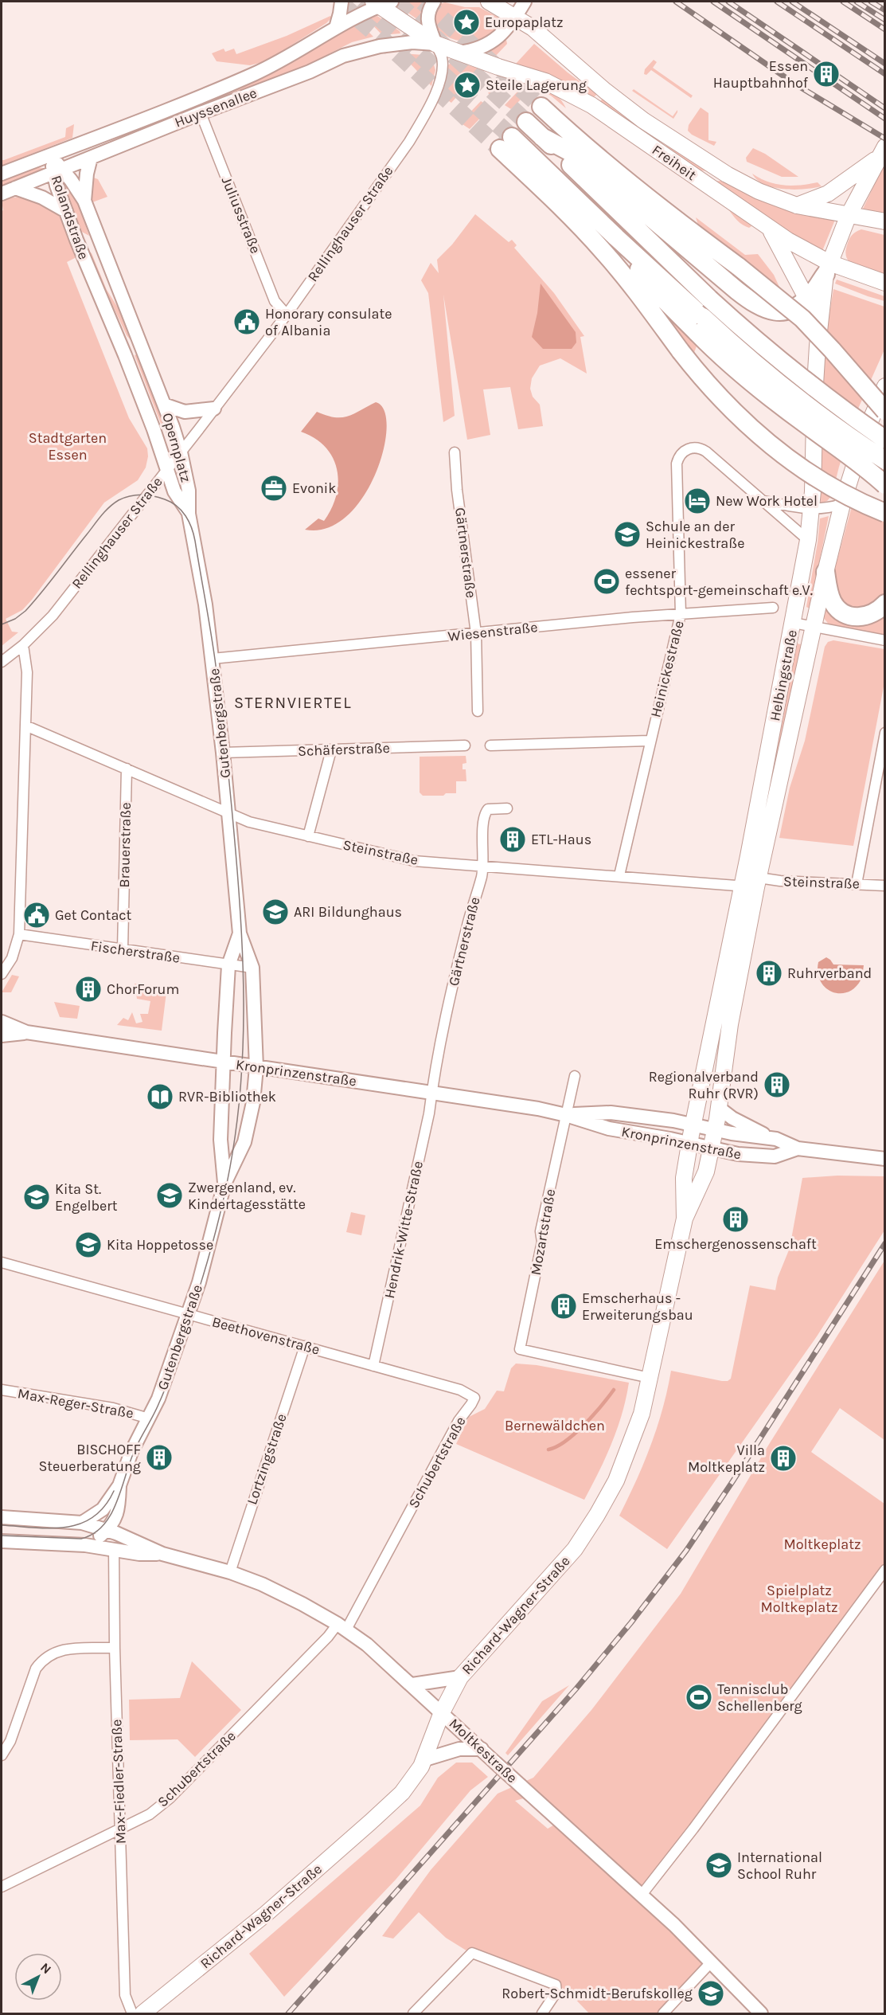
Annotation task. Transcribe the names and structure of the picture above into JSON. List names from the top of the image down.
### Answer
{
  "streets": {
    "main road": ["Freiheit", "Helbingstraße", "Richard-Wagner-Straße"],
    "street": [
      "Huyssenallee",
      "Juliusstraße",
      "Rolandstraße",
      "Rellinghauser Straße",
      "Opernplatz",
      "Gärtnerstraße",
      "Wiesenstraße",
      "Heinickestraße",
      "Gutenbergstraße",
      "Schäferstraße",
      "Brauerstraße",
      "Steinstraße",
      "Fischerstraße",
      "Kronprinzenstraße",
      "Hendrik-Witte-Straße",
      "Mozartstraße",
      "Beethovenstraße",
      "Max-Reger-Straße",
      "Lortzingstraße",
      "Schubertstraße",
      "Moltkestraße",
      "Max-Fiedler-Straße"
    ]
  },
  "crossings": [
    ["Huyssenallee", "Freiheit"],
    ["Huyssenallee", "Juliusstraße"],
    ["Huyssenallee", "Rolandstraße"],
    ["Huyssenallee", "Rellinghauser Straße"],
    ["Freiheit", "Rellinghauser Straße"],
    ["Freiheit", "Helbingstraße"],
    ["Juliusstraße", "Rellinghauser Straße"],
    ["Rolandstraße", "Opernplatz"],
    ["Rellinghauser Straße", "Opernplatz"],
    ["Opernplatz", "Gutenbergstraße"],
    ["Gärtnerstraße", "Wiesenstraße"],
    ["Gärtnerstraße", "Steinstraße"],
    ["Gärtnerstraße", "Kronprinzenstraße"],
    ["Gärtnerstraße", "Hendrik-Witte-Straße"],
    ["Wiesenstraße", "Heinickestraße"],
    ["Wiesenstraße", "Gutenbergstraße"],
    ["Heinickestraße", "Steinstraße"],
    ["Helbingstraße", "Steinstraße"],
    ["Helbingstraße", "Kronprinzenstraße"],
    ["Helbingstraße", "Richard-Wagner-Straße"],
    ["Gutenbergstraße", "Schäferstraße"],
    ["Gutenbergstraße", "Steinstraße"],
    ["Gutenbergstraße", "Fischerstraße"],
    ["Gutenbergstraße", "Kronprinzenstraße"],
    ["Gutenbergstraße", "Beethovenstraße"],
    ["Gutenbergstraße", "Max-Reger-Straße"],
    ["Gutenbergstraße", "Moltkestraße"],
    ["Brauerstraße", "Steinstraße"],
    ["Brauerstraße", "Fischerstraße"],
    ["Kronprinzenstraße", "Hendrik-Witte-Straße"],
    ["Kronprinzenstraße", "Mozartstraße"],
    ["Kronprinzenstraße", "Richard-Wagner-Straße"],
    ["Hendrik-Witte-Straße", "Beethovenstraße"],
    ["Mozartstraße", "Richard-Wagner-Straße"],
    ["Beethovenstraße", "Lortzingstraße"],
    ["Beethovenstraße", "Schubertstraße"],
    ["Lortzingstraße", "Moltkestraße"],
    ["Schubertstraße", "Moltkestraße"],
    ["Schubertstraße", "Max-Fiedler-Straße"],
    ["Richard-Wagner-Straße", "Moltkestraße"],
    ["Moltkestraße", "Max-Fiedler-Straße"]
  ],
  "districts": ["STERNVIERTEL"],
  "parks": [
    "Stadtgarten Essen",
    "Bernewäldchen",
    "Moltkeplatz",
    "Spielplatz Moltkeplatz"
  ],
  "places": {
    "place": ["Europaplatz", "Steile Lagerung"],
    "building": [
      "Essen Hauptbahnhof",
      "ETL-Haus",
      "Ruhrverband",
      "ChorForum",
      "Regionalverband Ruhr (RVR)",
      "Emschergenossenschaft",
      "Emscherhaus - Erweiterungsbau",
      "BISCHOFF Steuerberatung",
      "Villa Moltkeplatz"
    ],
    "public building": ["Honorary consulate of Albania", "Get Contact"],
    "office": ["Evonik"],
    "hotel": ["New Work Hotel"],
    "school or university": [
      "Schule an der Heinickestraße",
      "ARI Bildunghaus",
      "Zwergenland, ev. Kindertagesstätte",
      "Kita St. Engelbert",
      "Kita Hoppetosse",
      "International School Ruhr",
      "Robert-Schmidt-Berufskolleg"
    ],
    "sports": ["essener fechtsport-gemeinschaft e.V.", "Tennisclub Schellenberg"],
    "library": ["RVR-Bibliothek"]
  },
  "north": "top right"
}
